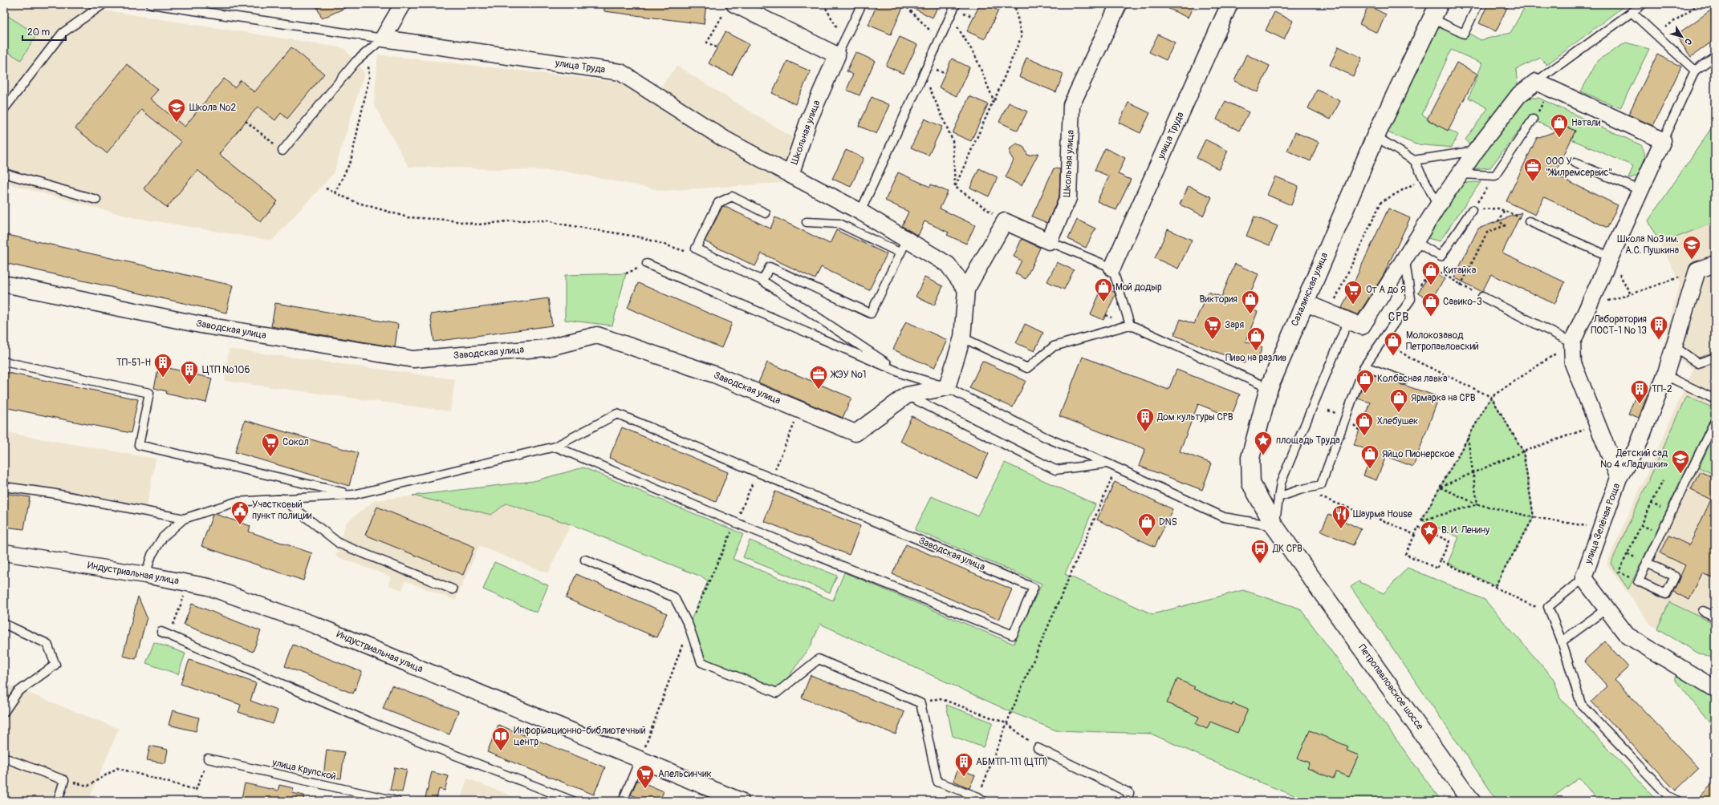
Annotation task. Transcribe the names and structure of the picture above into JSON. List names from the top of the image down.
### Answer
{
  "streets": {
    "street": [
      "улица Труда",
      "Школьная улица",
      "Сахалинская улица",
      "Заводская улица",
      "улица Зелёная Роща",
      "Индустриальная улица",
      "Петропавловское шоссе"
    ],
    "lane": ["улица Крупской"]
  },
  "crossings": [
    ["улица Труда", "Школьная улица"],
    ["Сахалинская улица", "Петропавловское шоссе"],
    ["Заводская улица", "Индустриальная улица"]
  ],
  "districts": ["СРВ"],
  "places": {
    "school or university": ["Школа №2", "Школа №3 им. А.С. Пушкина", "Детский сад № 4 «Ладушки»"],
    "shop": [
      "Натали",
      "Китайка",
      "Мой додыр",
      "Виктория",
      "Савико-3",
      "Пиво на разлив",
      "Молокозавод Петропавловский",
      "Колбасная лавка",
      "Ярмарка на СРВ",
      "Хлебушек",
      "Яйцо Пионерское",
      "DNS"
    ],
    "office": ["ООО У \"Жилремсервис\"", "ЖЭУ №1"],
    "supermarket": [
      "От А до Я",
      "Заря",
      "Сокол",
      "Апельсинчик"
    ],
    "building": [
      "Лаборатория ПОСТ-1 № 13",
      "ТП-51-Н",
      "ЦТП №106",
      "ТП-2",
      "Дом культуры СРВ",
      "АБМТП-111 (ЦТП)"
    ],
    "place": ["площадь Труда", "В. И. Ленину"],
    "public building": ["Участковый пункт полиции"],
    "restaurant": ["Шаурма House"],
    "bus stop": ["ДК СРВ"],
    "library": ["Информационно-библиотечный центр"]
  },
  "scale_bar": "20 m",
  "north": "bottom right"
}
